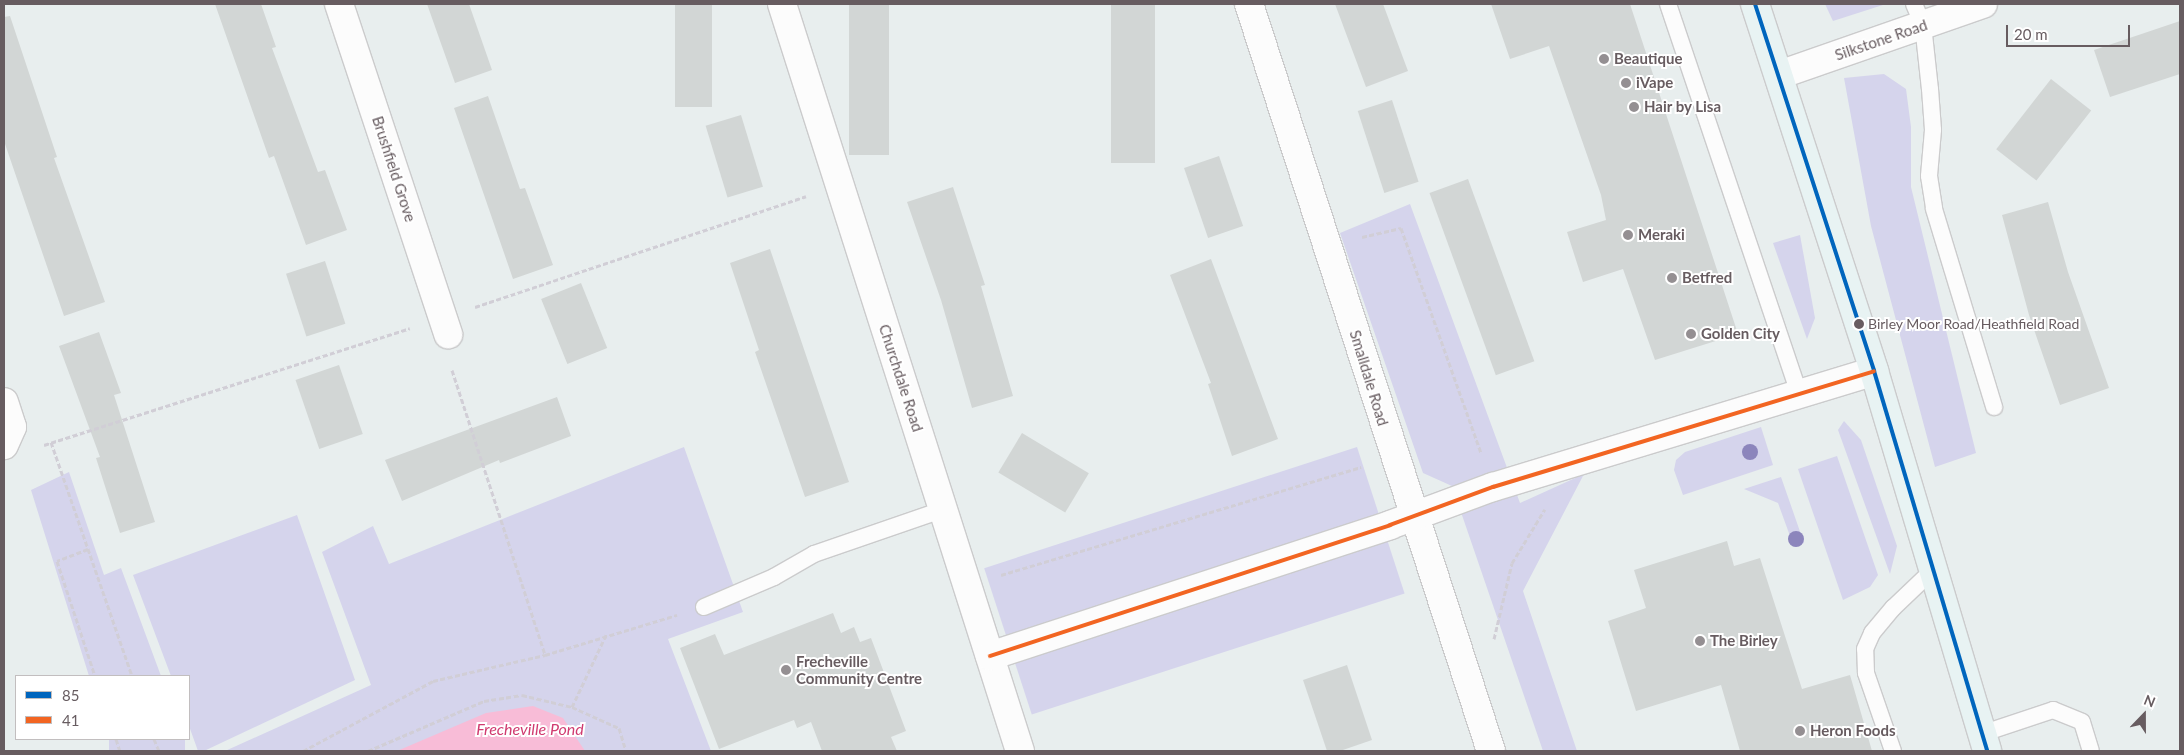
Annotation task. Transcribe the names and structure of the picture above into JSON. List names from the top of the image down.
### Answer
{
  "streets": {
    "street": [
      "Silkstone Road",
      "Brushfield Grove",
      "Churchdale Road",
      "Smalldale Road"
    ]
  },
  "water": ["Frecheville Pond"],
  "places": [
    "Beautique",
    "iVape",
    "Hair by Lisa",
    "Meraki",
    "Betfred",
    "Birley Moor Road/Heathfield Road",
    "Golden City",
    "The Birley",
    "Frecheville Community Centre",
    "Heron Foods"
  ],
  "lines": ["transit line 85", "transit line 41"],
  "legend": ["85", "41"],
  "scale_bar": "20 m",
  "north": "top"
}
